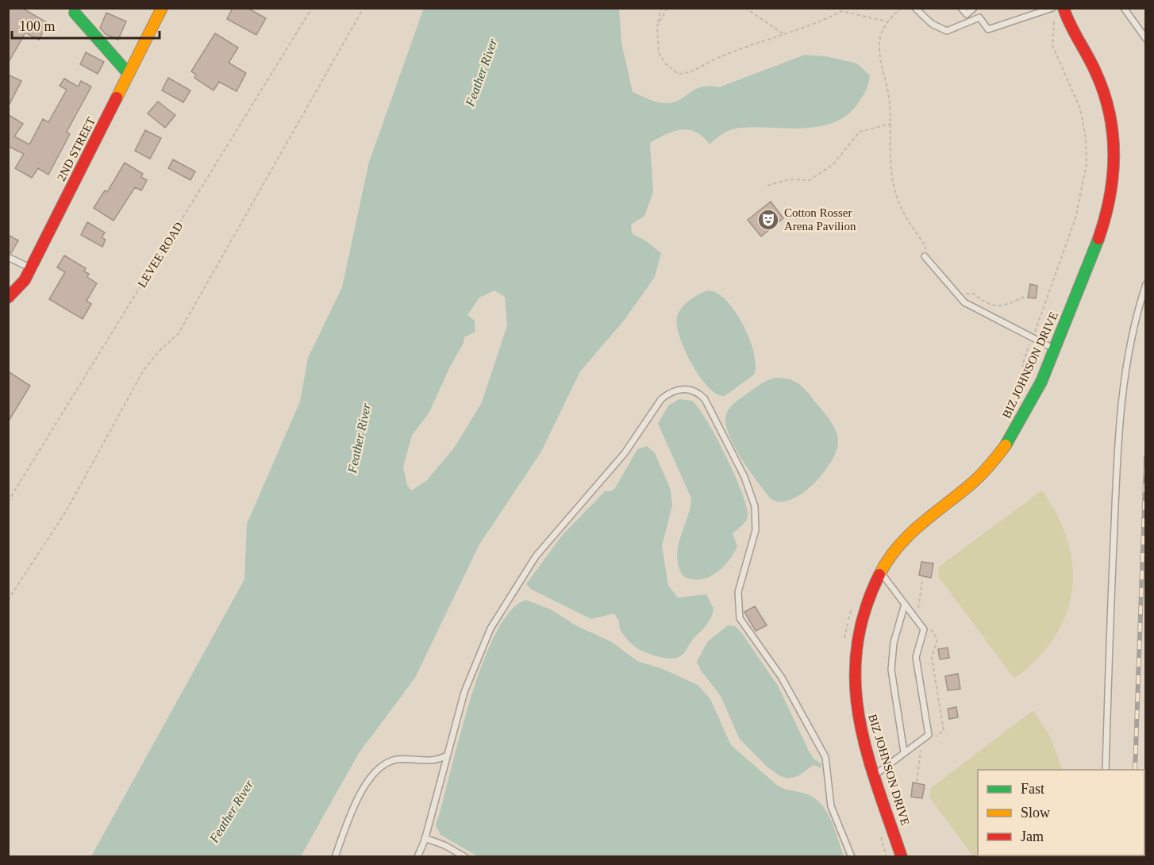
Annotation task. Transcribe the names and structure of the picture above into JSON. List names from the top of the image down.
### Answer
{
  "streets": {
    "street": ["2ND STREET", "BIZ JOHNSON DRIVE"],
    "path": ["LEVEE ROAD"]
  },
  "water": ["Feather River"],
  "places": {
    "theatre": ["Cotton Rosser Arena Pavilion"]
  },
  "legend": ["Fast", "Slow", "Jam"],
  "scale_bar": "100 m"
}
